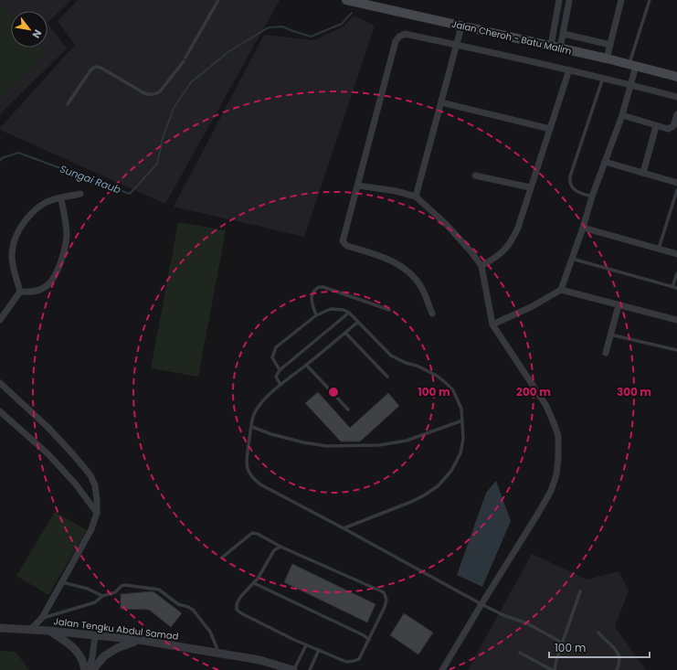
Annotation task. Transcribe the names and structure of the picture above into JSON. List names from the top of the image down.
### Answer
{
  "streets": {
    "main road": ["Jalan Cheroh - Batu Malim"],
    "street": ["Jalan Tengku Abdul Samad"]
  },
  "water": ["Sungai Raub"],
  "scale_bar": "100 m",
  "north": "bottom right",
  "rings": ["100 m", "200 m", "300 m"]
}
